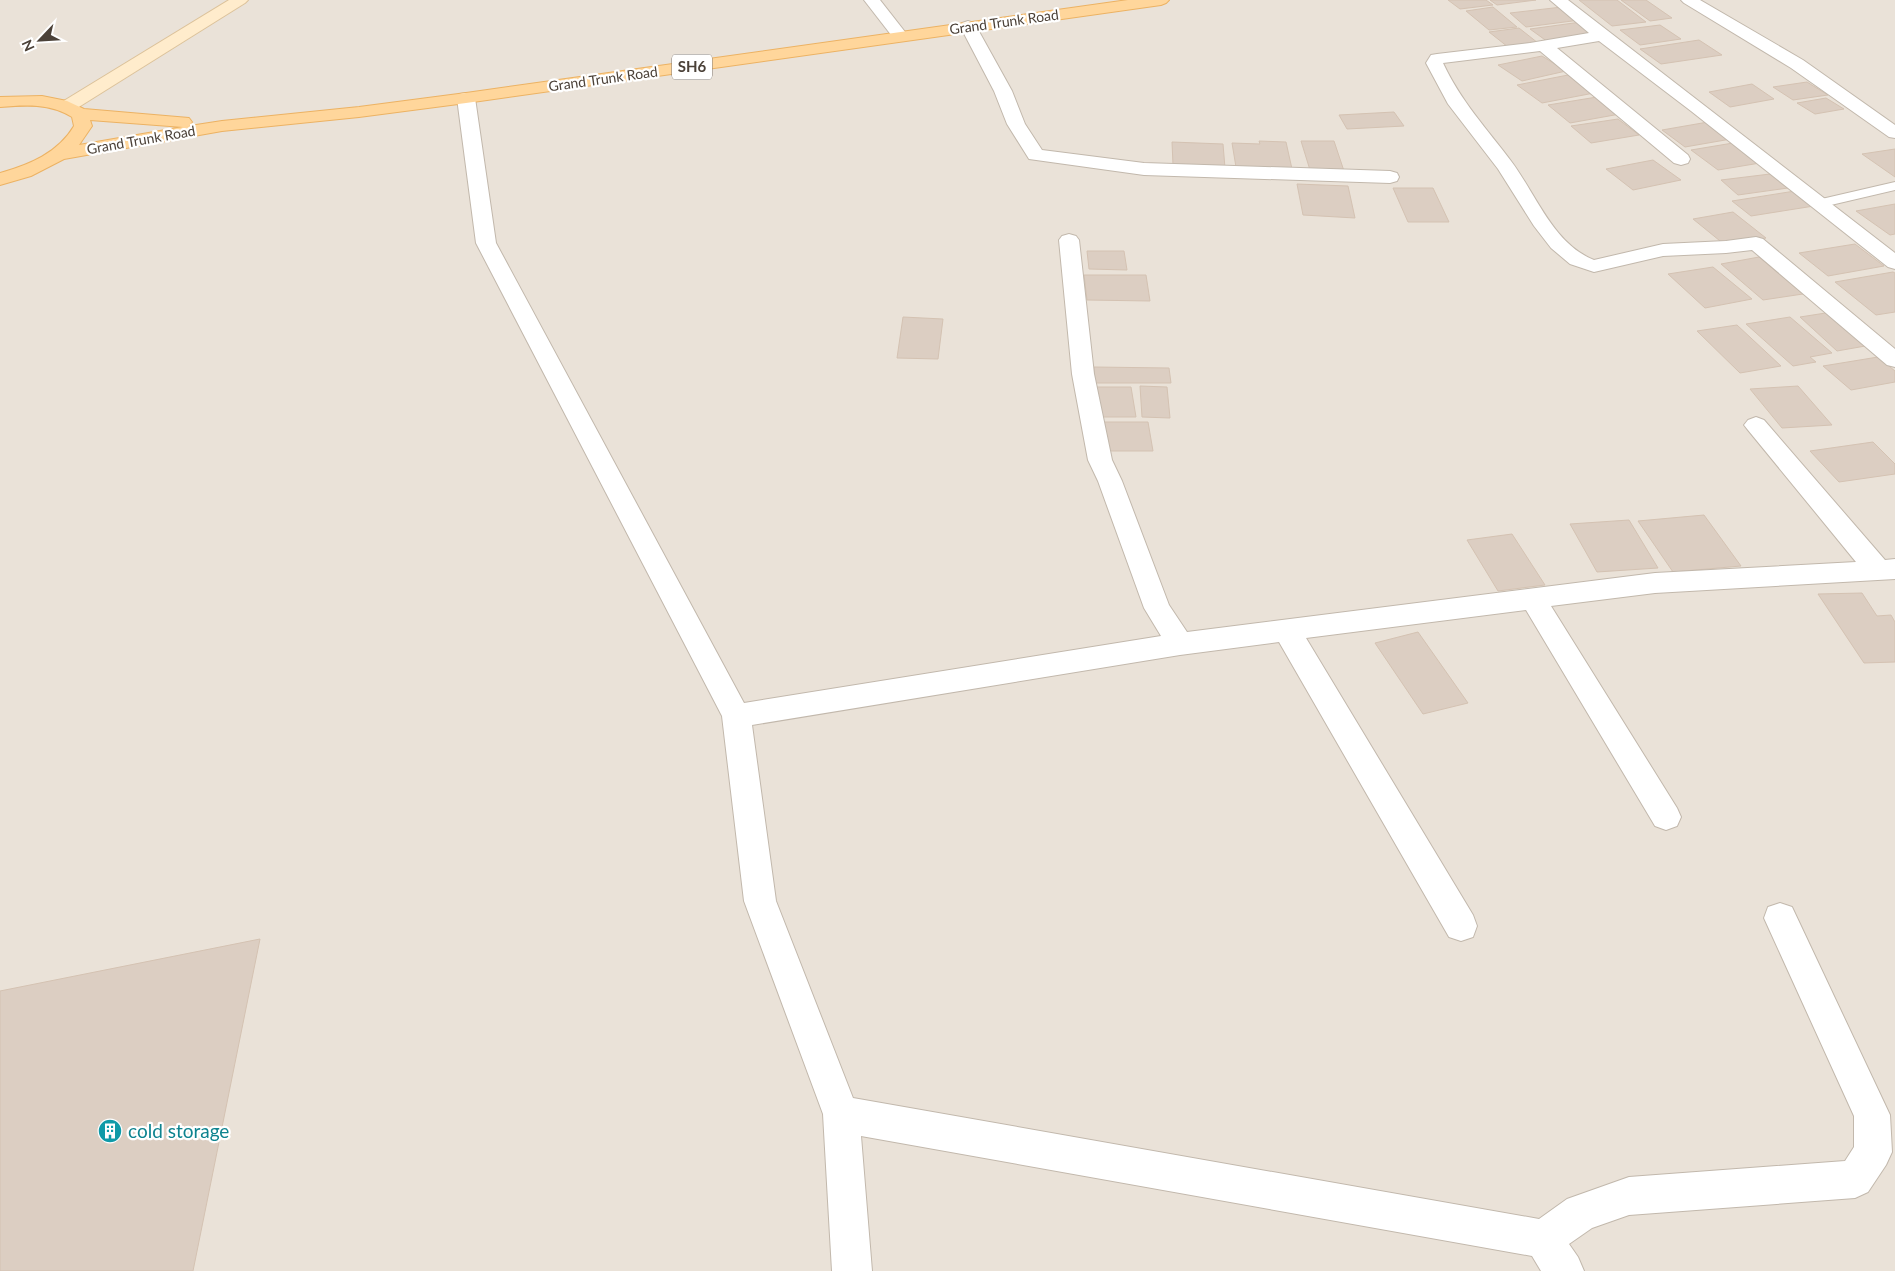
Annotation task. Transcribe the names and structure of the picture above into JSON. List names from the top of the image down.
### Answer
{
  "streets": {
    "main road": ["Grand Trunk Road", "SH6"]
  },
  "places": {
    "building": ["cold storage"]
  },
  "north": "bottom left"
}
